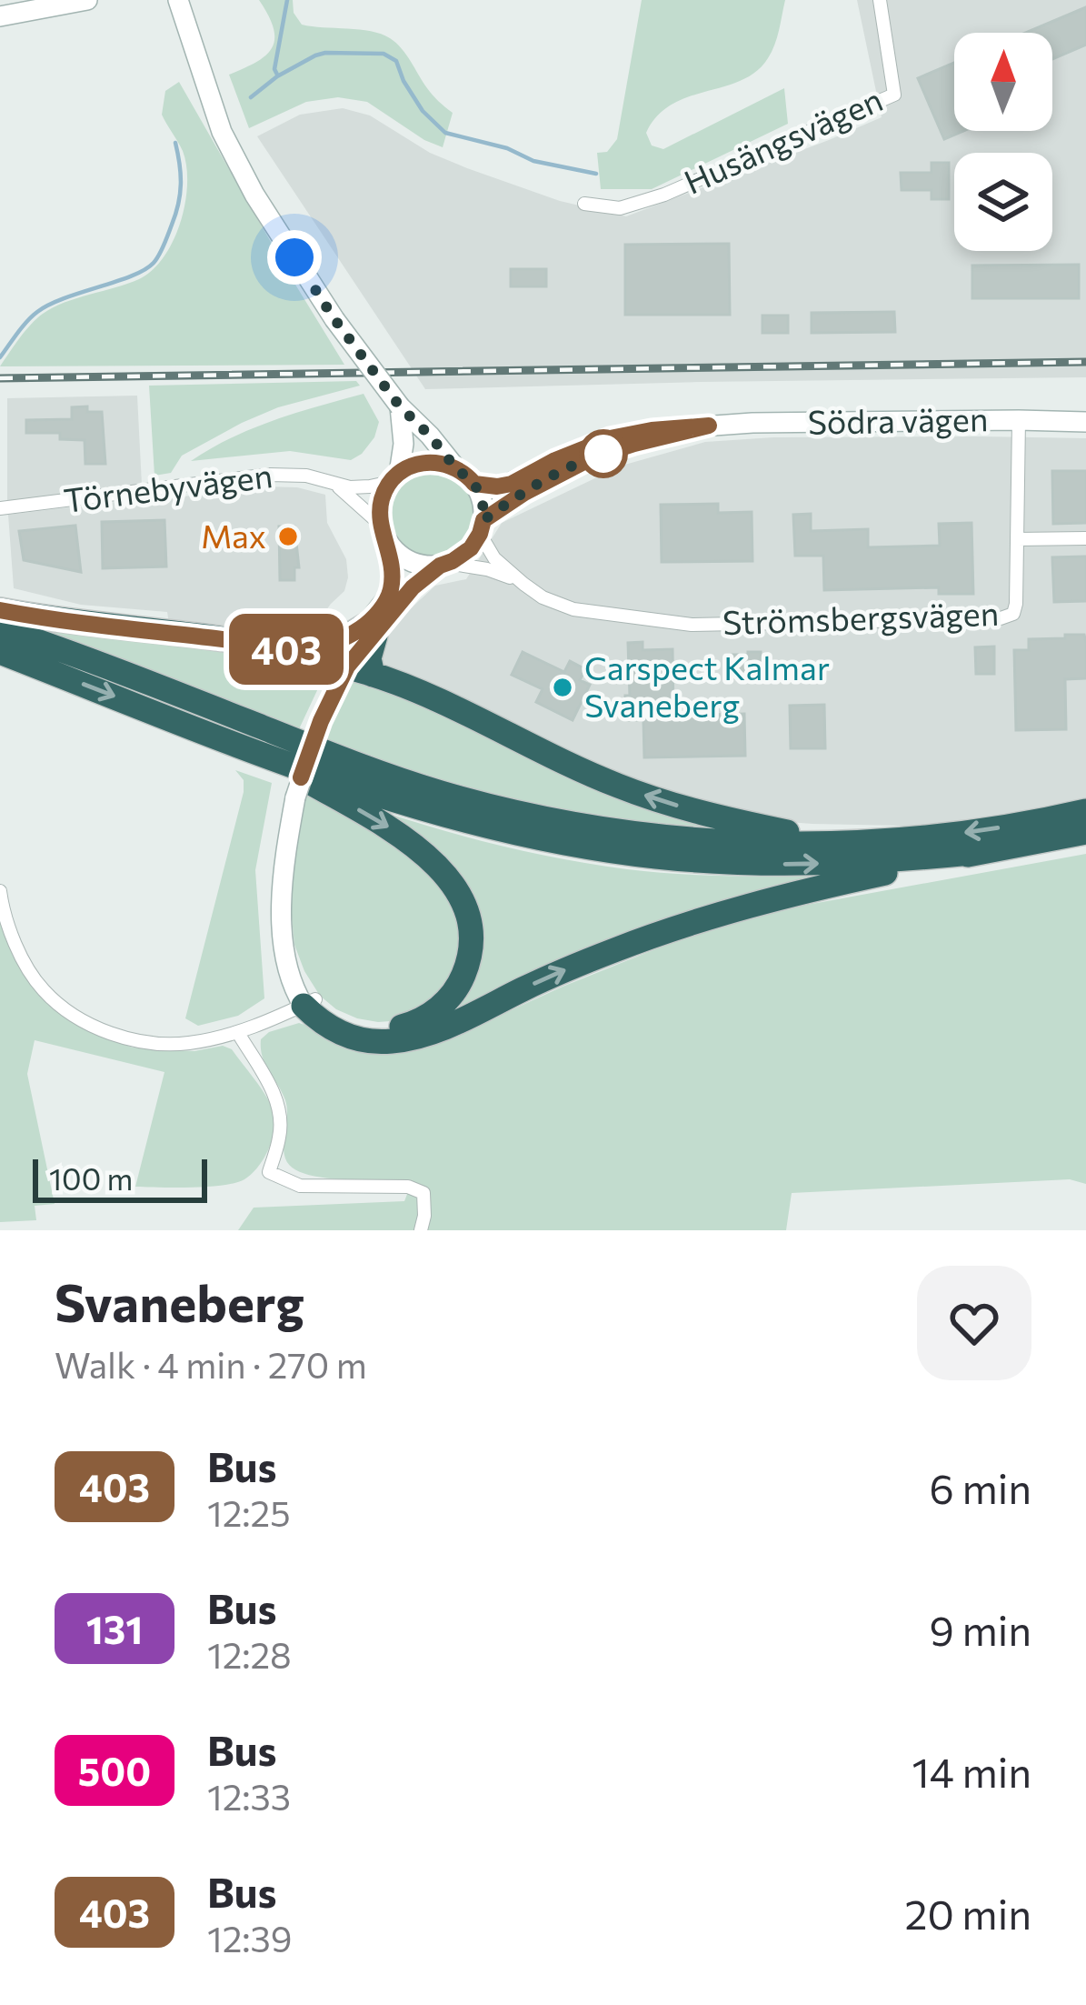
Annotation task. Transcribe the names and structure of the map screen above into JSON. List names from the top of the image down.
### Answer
{
  "streets": {
    "main road": ["Södra vägen"],
    "street": ["Husängsvägen", "Törnebyvägen", "Strömsbergsvägen"]
  },
  "crossings": [
    ["Södra vägen", "Törnebyvägen"],
    ["Södra vägen", "Strömsbergsvägen"],
    ["Törnebyvägen", "Strömsbergsvägen"]
  ],
  "places": ["Max", "Carspect Kalmar Svaneberg"],
  "lines": ["bus line 403"],
  "scale_bar": "100 m",
  "north": "top",
  "page": {
    "on_map": "403",
    "scale": "100 m",
    "heading": ["Svaneberg", "Walk · 4 min · 270 m"],
    "list": [
      {
        "mark": "403",
        "name": "Bus",
        "note": "12:25",
        "value": "6 min"
      },
      {
        "mark": "131",
        "name": "Bus",
        "note": "12:28",
        "value": "9 min"
      },
      {
        "mark": "500",
        "name": "Bus",
        "note": "12:33",
        "value": "14 min"
      },
      {
        "mark": "403",
        "name": "Bus",
        "note": "12:39",
        "value": "20 min"
      }
    ]
  }
}
